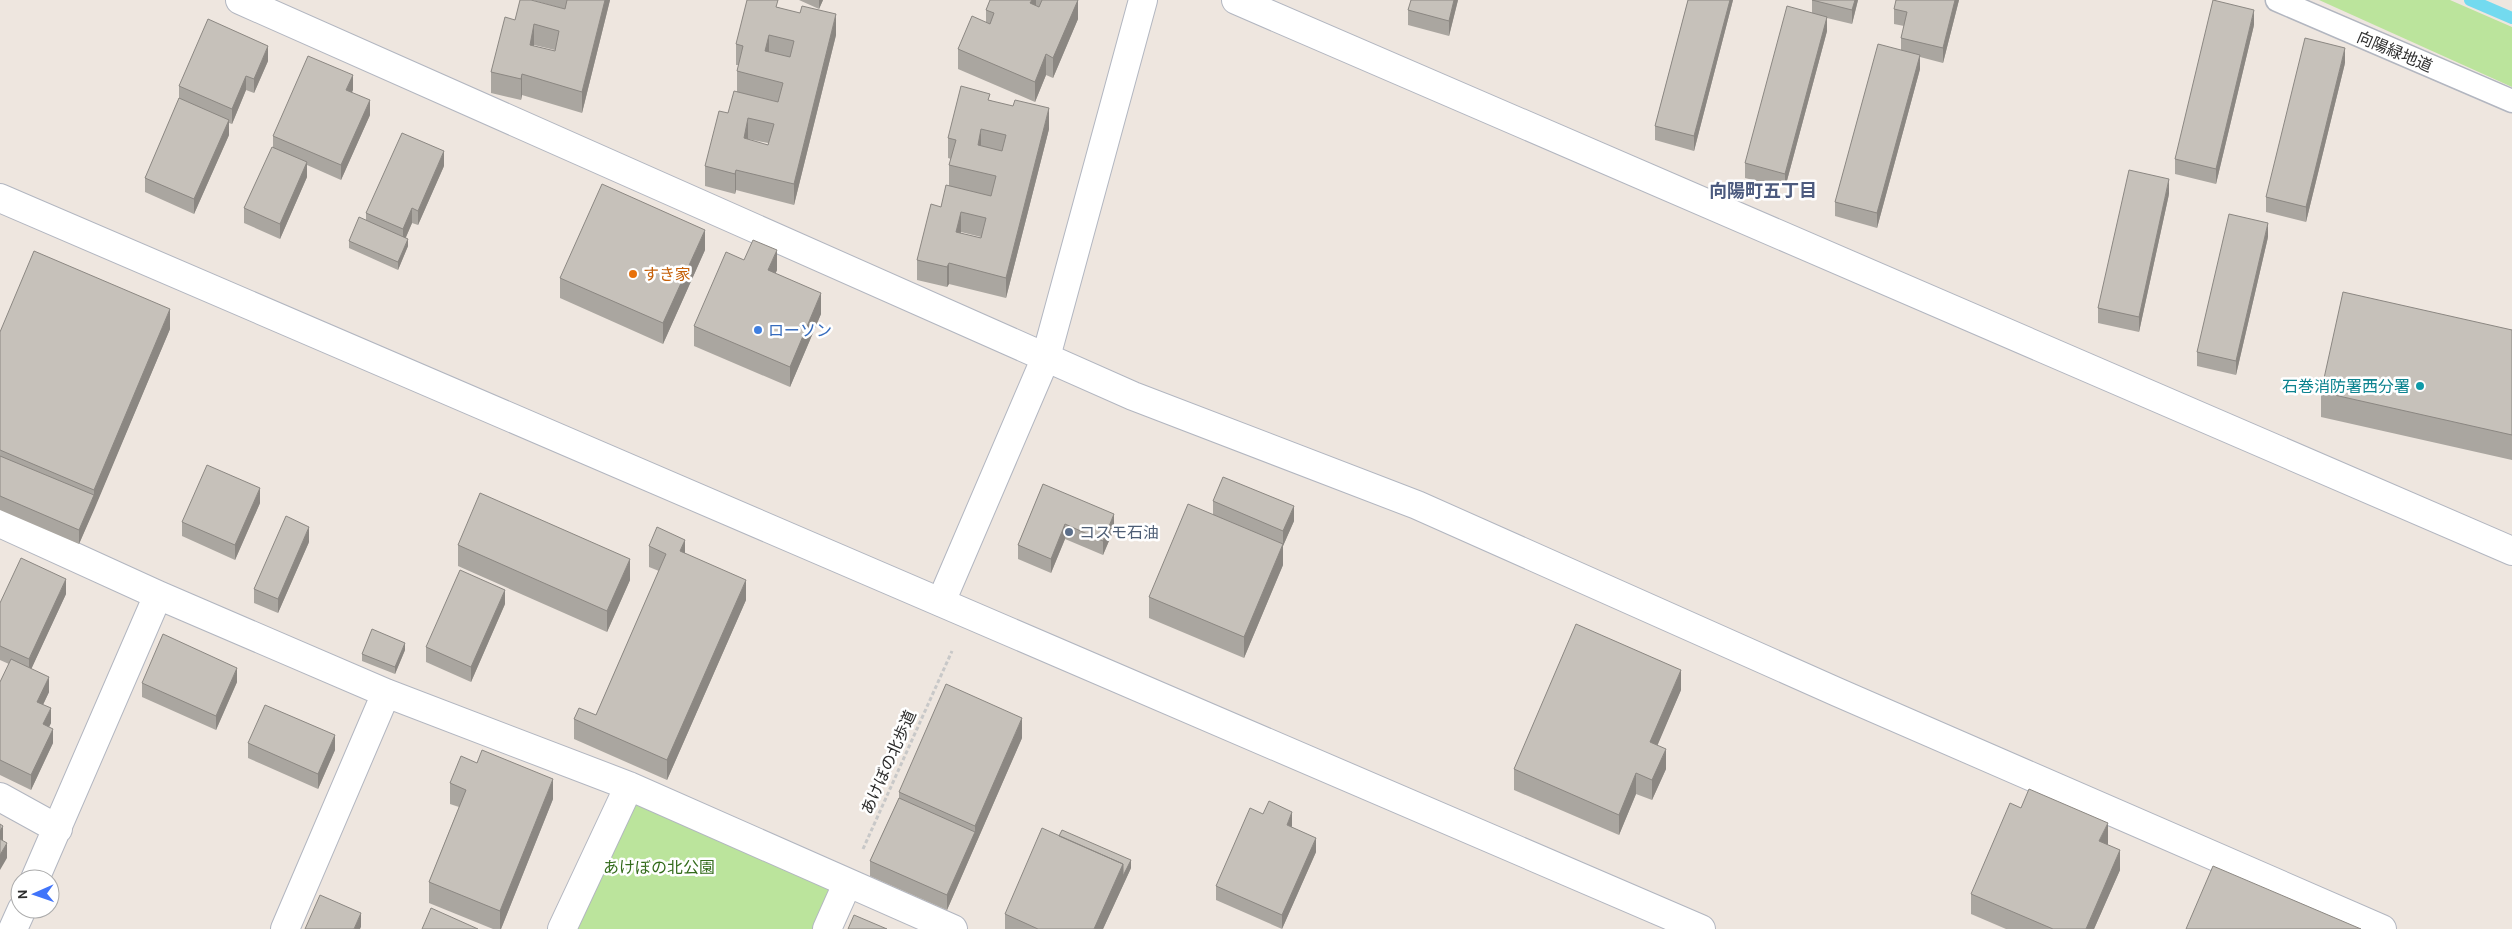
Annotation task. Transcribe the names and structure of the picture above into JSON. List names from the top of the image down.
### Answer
{
  "streets": {
    "lane": ["向陽緑地道"],
    "path": ["あけぼの北歩道"]
  },
  "districts": ["向陽町五丁目"],
  "parks": ["あけぼの北公園"],
  "places": [
    "すき家",
    "ローソン",
    "石巻消防署西分署",
    "コスモ石油"
  ],
  "north": "left"
}
